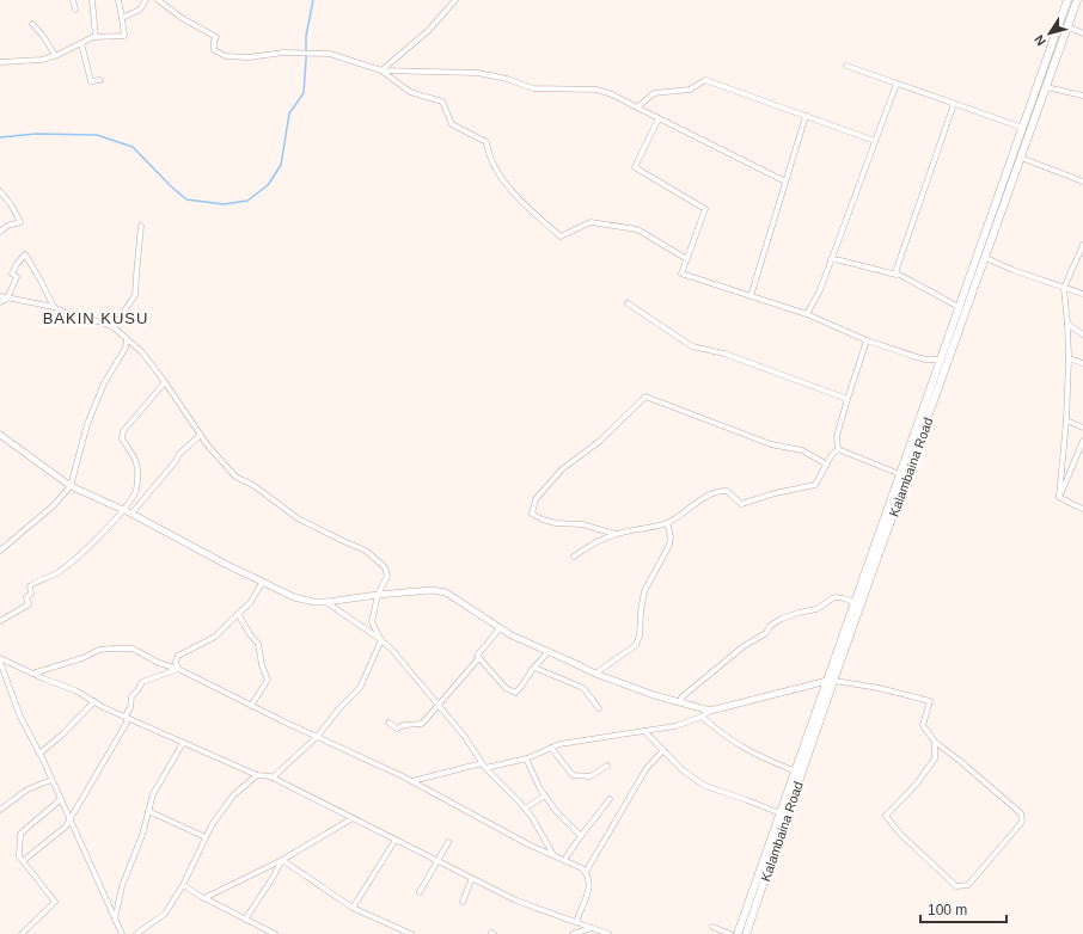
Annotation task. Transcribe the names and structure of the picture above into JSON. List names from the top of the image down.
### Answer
{
  "streets": {
    "main road": ["Kalambaina Road"]
  },
  "districts": ["BAKIN KUSU"],
  "scale_bar": "100 m",
  "north": "bottom left"
}
